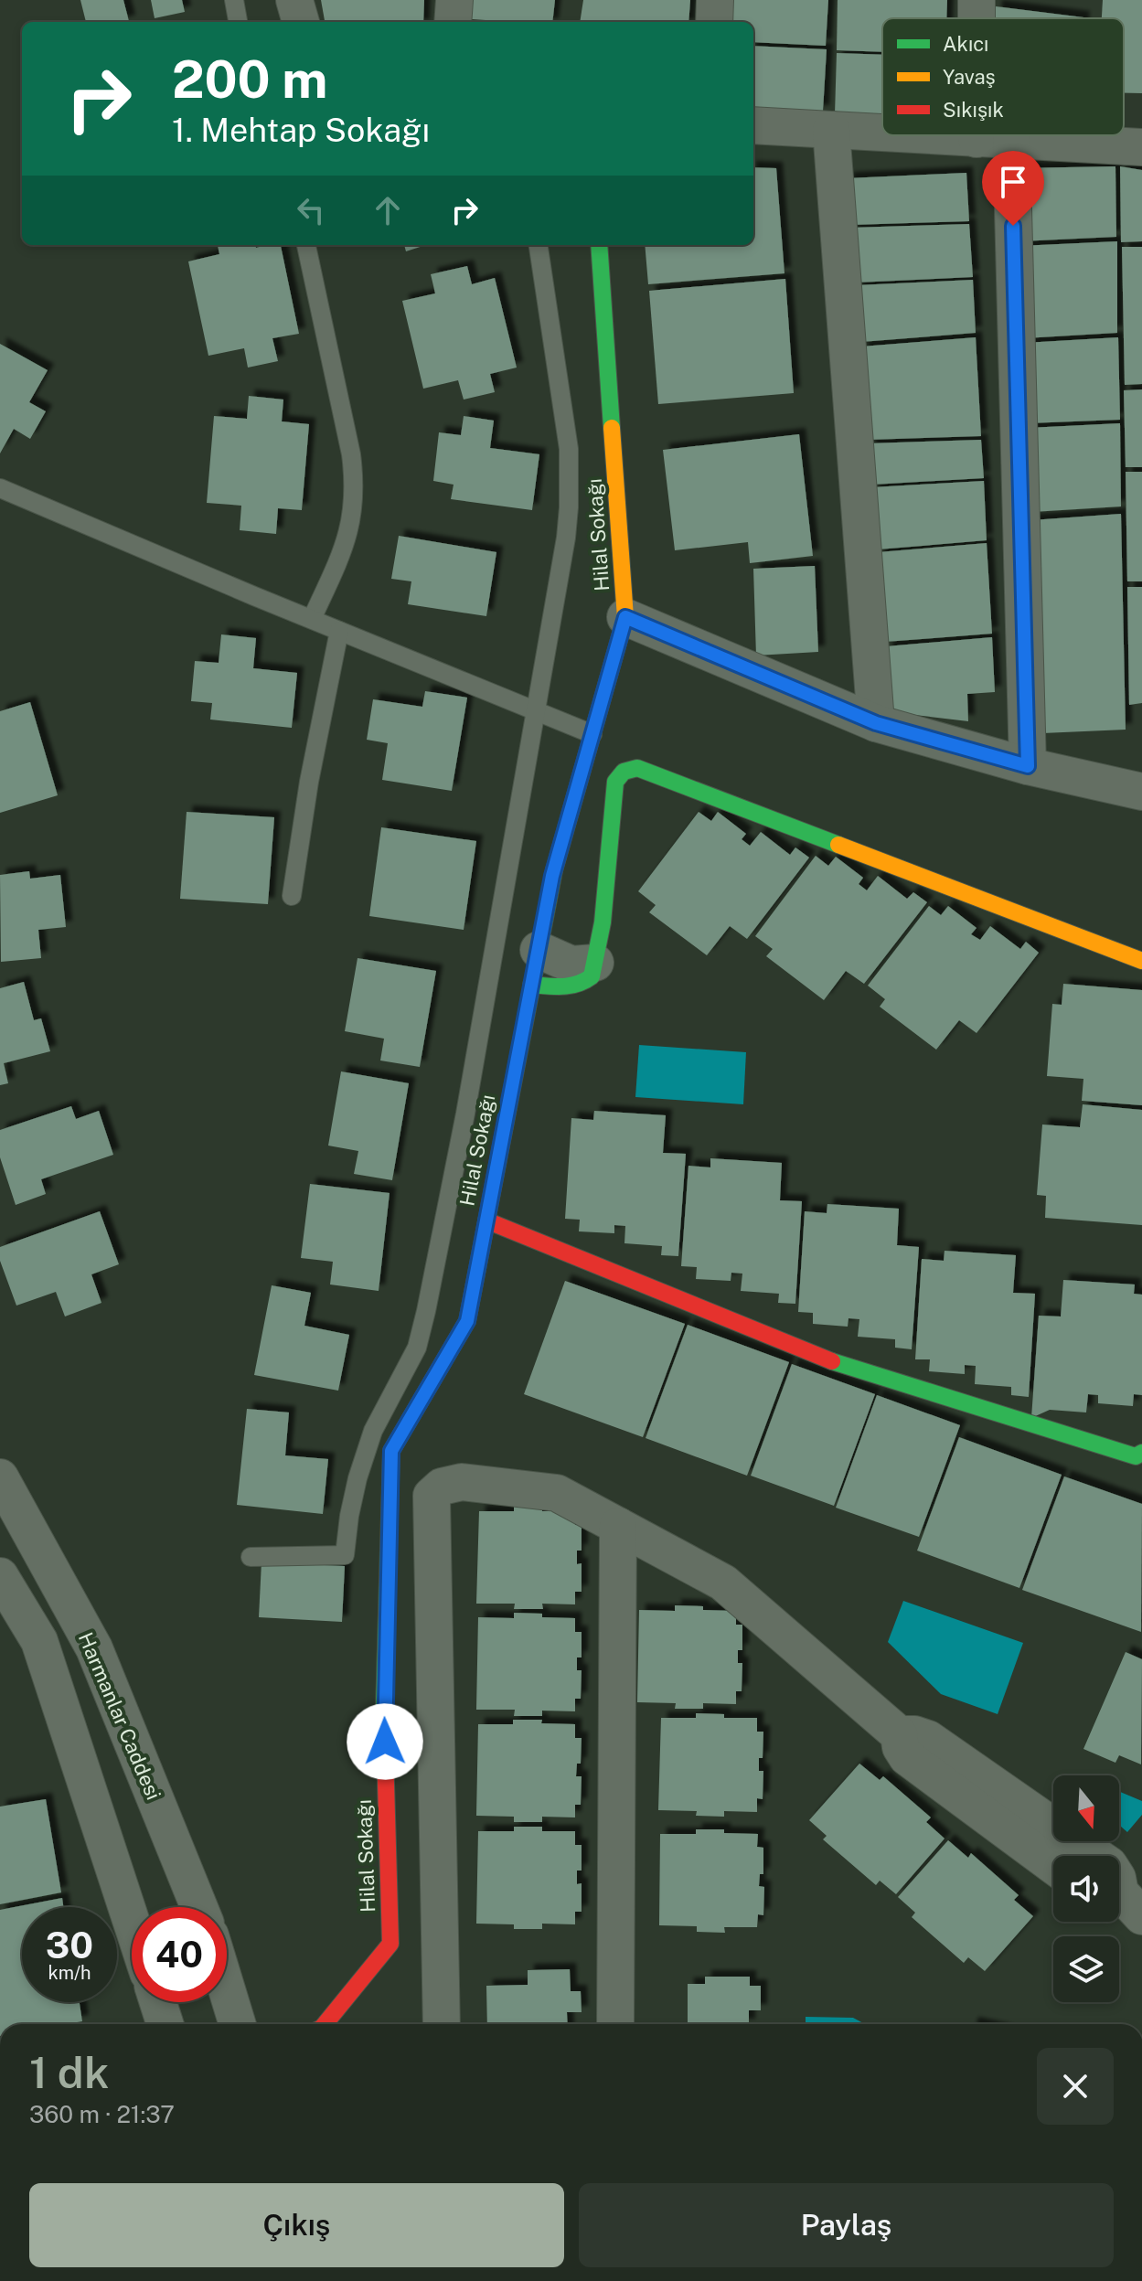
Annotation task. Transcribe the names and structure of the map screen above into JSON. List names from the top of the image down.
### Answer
{
  "streets": {
    "street": ["Hilal Sokağı", "Harmanlar Caddesi"]
  },
  "legend": ["Akıcı", "Yavaş", "Sıkışık"],
  "north": "bottom",
  "page": {
    "turn": ["200 m", "1. Mehtap Sokağı"],
    "speed": "30 km/h",
    "limit": "40",
    "heading": ["1 dk", "360 m · 21:37"],
    "buttons": ["Çıkış", "Paylaş"]
  }
}
